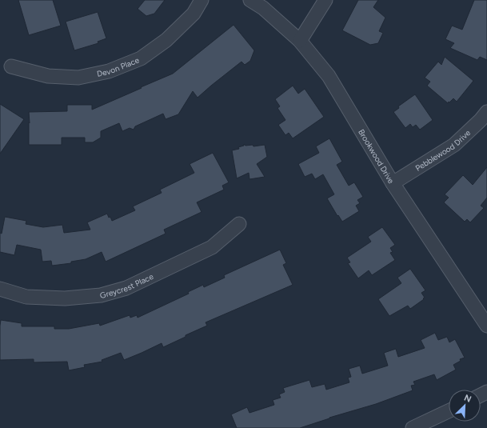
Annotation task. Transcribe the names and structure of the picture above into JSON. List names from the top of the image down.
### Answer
{
  "streets": {
    "street": [
      "Devon Place",
      "Pebblewood Drive",
      "Brookwood Drive",
      "Greycrest Place"
    ]
  },
  "crossings": [
    ["Pebblewood Drive", "Brookwood Drive"]
  ],
  "north": "top right"
}
